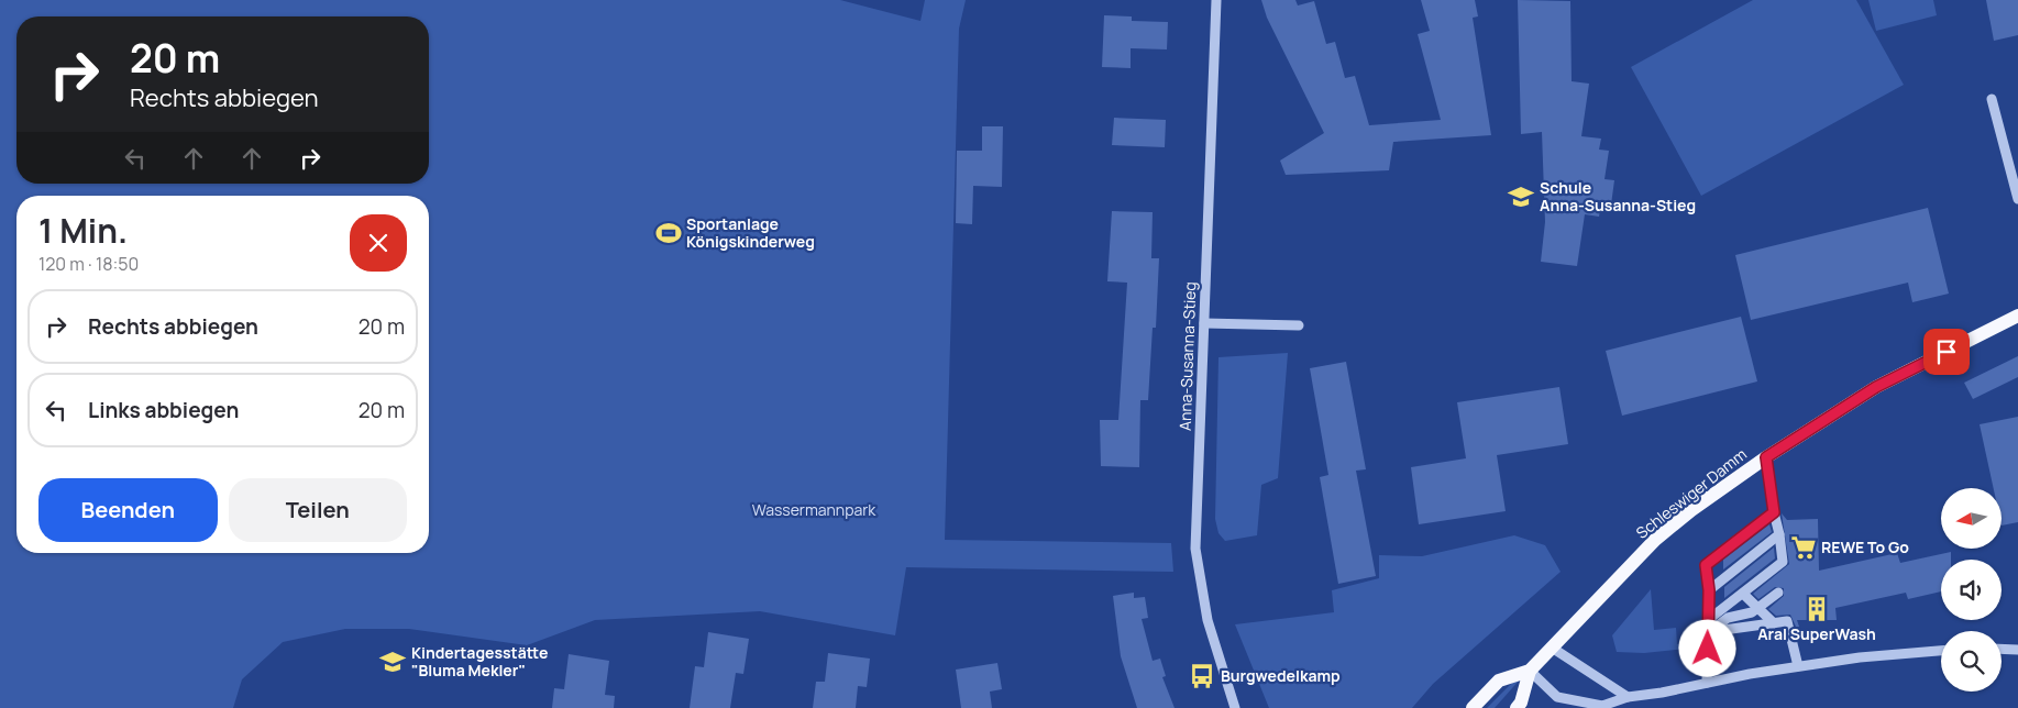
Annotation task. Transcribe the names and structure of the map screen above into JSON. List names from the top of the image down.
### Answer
{
  "streets": {
    "main road": ["Schleswiger Damm"],
    "street": ["Anna-Susanna-Stieg"]
  },
  "parks": ["Wassermannpark"],
  "places": {
    "school or university": ["Schule Anna-Susanna-Stieg", "Kindertagesstätte \"Bluma Mekler\""],
    "sports": ["Sportanlage Königskinderweg"],
    "supermarket": ["REWE To Go"],
    "building": ["Aral SuperWash"],
    "bus stop": ["Burgwedelkamp"]
  },
  "north": "left",
  "page": {
    "turn": ["20 m", "Rechts abbiegen"],
    "heading": ["1 Min.", "120 m · 18:50"],
    "list": [
      {
        "name": "Rechts abbiegen",
        "value": "20 m"
      },
      {
        "name": "Links abbiegen",
        "value": "20 m"
      }
    ],
    "buttons": ["Beenden", "Teilen"]
  }
}
